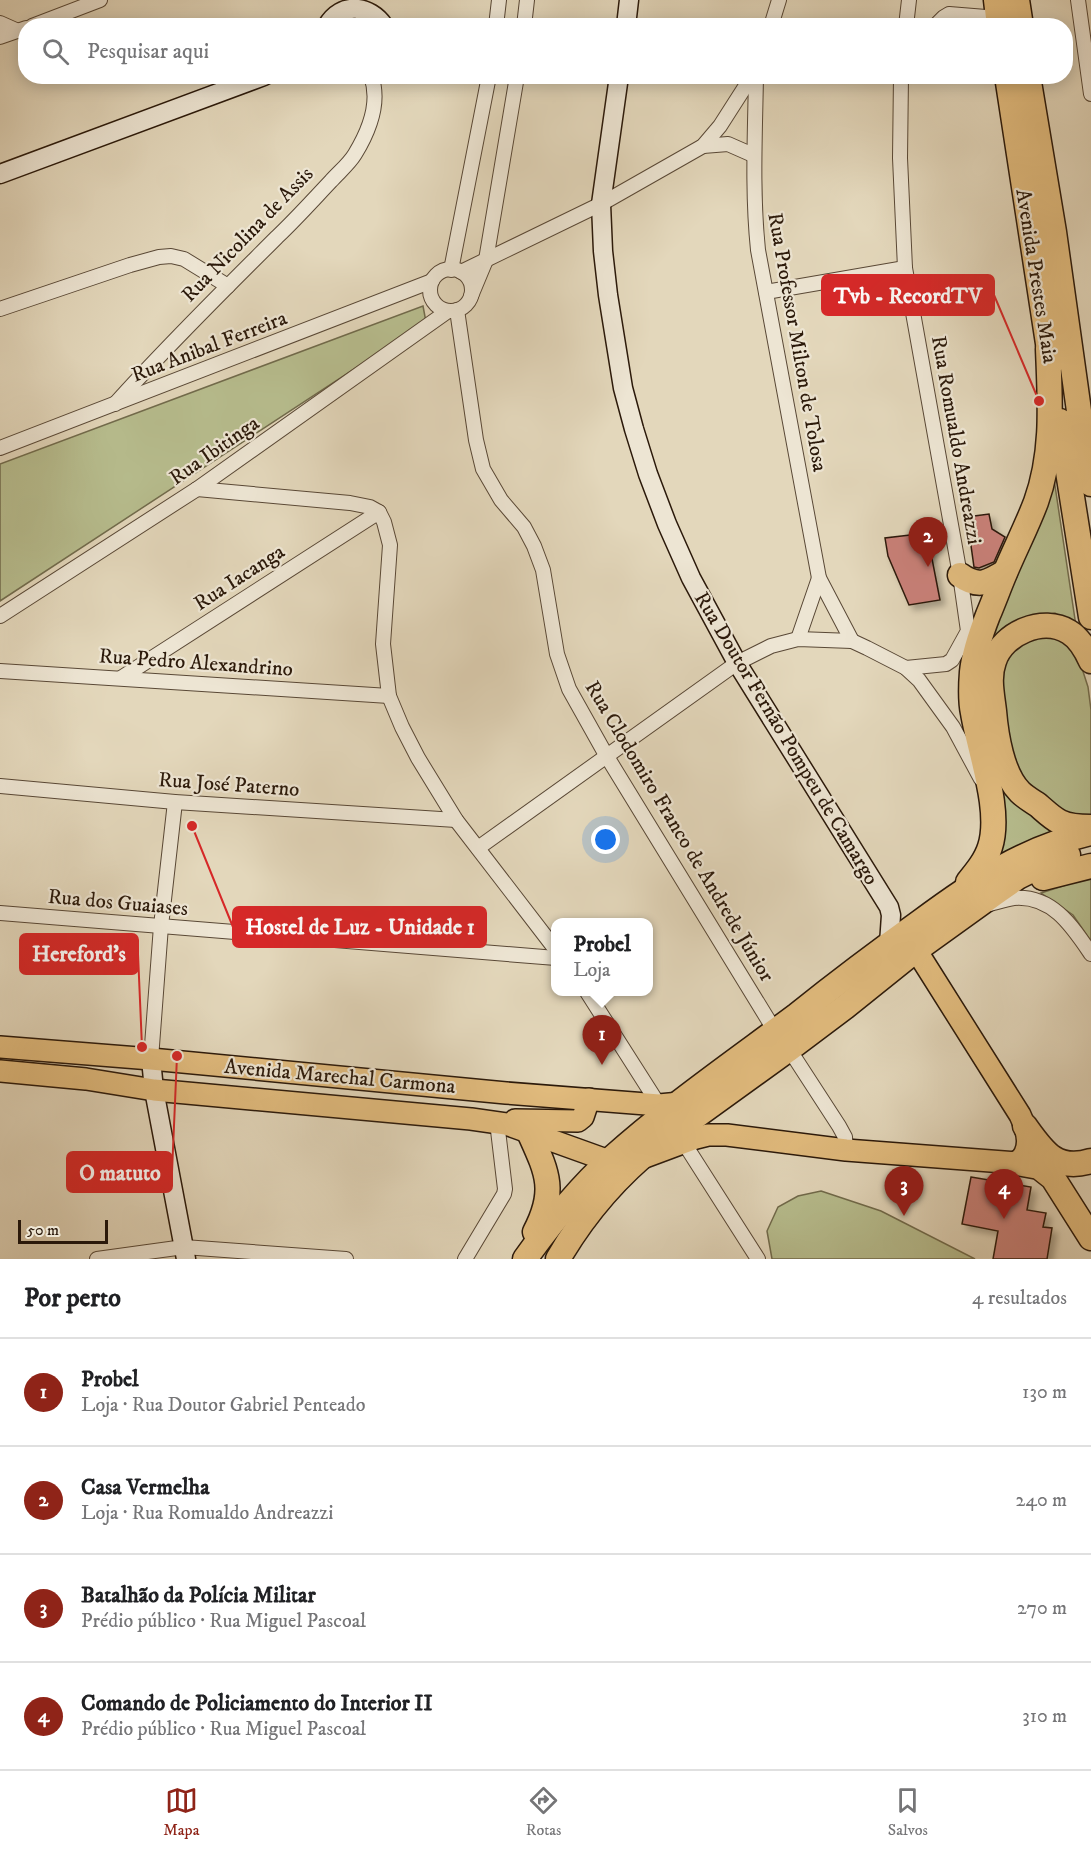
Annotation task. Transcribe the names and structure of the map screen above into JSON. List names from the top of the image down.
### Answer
{
  "streets": {
    "highway": ["Avenida Prestes Maia"],
    "main road": ["Avenida Marechal Carmona"],
    "street": [
      "Rua Nicolina de Assis",
      "Rua Professor Milton de Tolosa",
      "Rua Anibal Ferreira",
      "Rua Romualdo Andreazzi",
      "Rua Ibitinga",
      "Rua Iacanga",
      "Rua Pedro Alexandrino",
      "Rua Doutor Fernão Pompeu de Camargo",
      "Rua José Paterno",
      "Rua Clodomiro Franco de Andrede Júnior",
      "Rua dos Guaiases"
    ]
  },
  "crossings": [
    ["Rua Nicolina de Assis", "Rua Anibal Ferreira"],
    ["Rua Anibal Ferreira", "Rua Ibitinga"],
    ["Rua Anibal Ferreira", "Rua Doutor Fernão Pompeu de Camargo"],
    ["Rua Anibal Ferreira", "Rua Clodomiro Franco de Andrede Júnior"],
    ["Rua Ibitinga", "Rua Clodomiro Franco de Andrede Júnior"],
    ["Rua Iacanga", "Rua Pedro Alexandrino"],
    ["Rua Clodomiro Franco de Andrede Júnior", "Avenida Marechal Carmona"]
  ],
  "places": [
    "Tvb - RecordTV",
    "Hostel de Luz - Unidade 1",
    "Hereford's",
    "O matuto"
  ],
  "scale_bar": "50 m",
  "page": {
    "search": "Pesquisar aqui",
    "pins": [
      "2",
      "1",
      "3",
      "4"
    ],
    "popup": ["Probel", "Loja"],
    "scale": "50 m",
    "heading": ["Por perto", "4 resultados"],
    "list": [
      {
        "mark": "1",
        "name": "Probel",
        "note": "Loja · Rua Doutor Gabriel Penteado",
        "value": "130 m"
      },
      {
        "mark": "2",
        "name": "Casa Vermelha",
        "note": "Loja · Rua Romualdo Andreazzi",
        "value": "240 m"
      },
      {
        "mark": "3",
        "name": "Batalhão da Polícia Militar",
        "note": "Prédio público · Rua Miguel Pascoal",
        "value": "270 m"
      },
      {
        "mark": "4",
        "name": "Comando de Policiamento do Interior II",
        "note": "Prédio público · Rua Miguel Pascoal",
        "value": "310 m"
      }
    ],
    "nav": ["Mapa", "Rotas", "Salvos"]
  }
}
